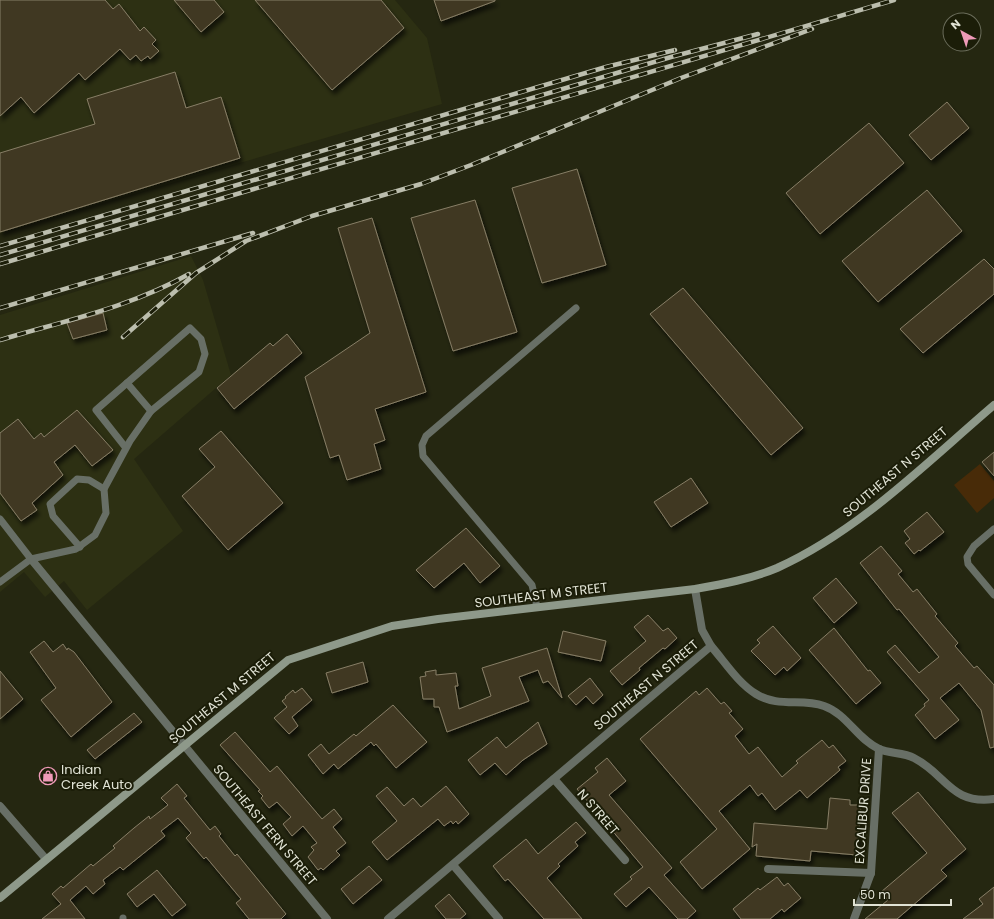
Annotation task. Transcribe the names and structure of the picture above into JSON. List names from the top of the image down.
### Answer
{
  "streets": {
    "street": [
      "SOUTHEAST N STREET",
      "SOUTHEAST M STREET",
      "EXCALIBUR DRIVE",
      "N STREET",
      "SOUTHEAST FERN STREET"
    ]
  },
  "crossings": [
    ["SOUTHEAST N STREET", "SOUTHEAST M STREET"],
    ["SOUTHEAST N STREET", "N STREET"],
    ["SOUTHEAST M STREET", "SOUTHEAST FERN STREET"]
  ],
  "places": {
    "shop": ["Indian Creek Auto"]
  },
  "scale_bar": "50 m",
  "north": "top left"
}
